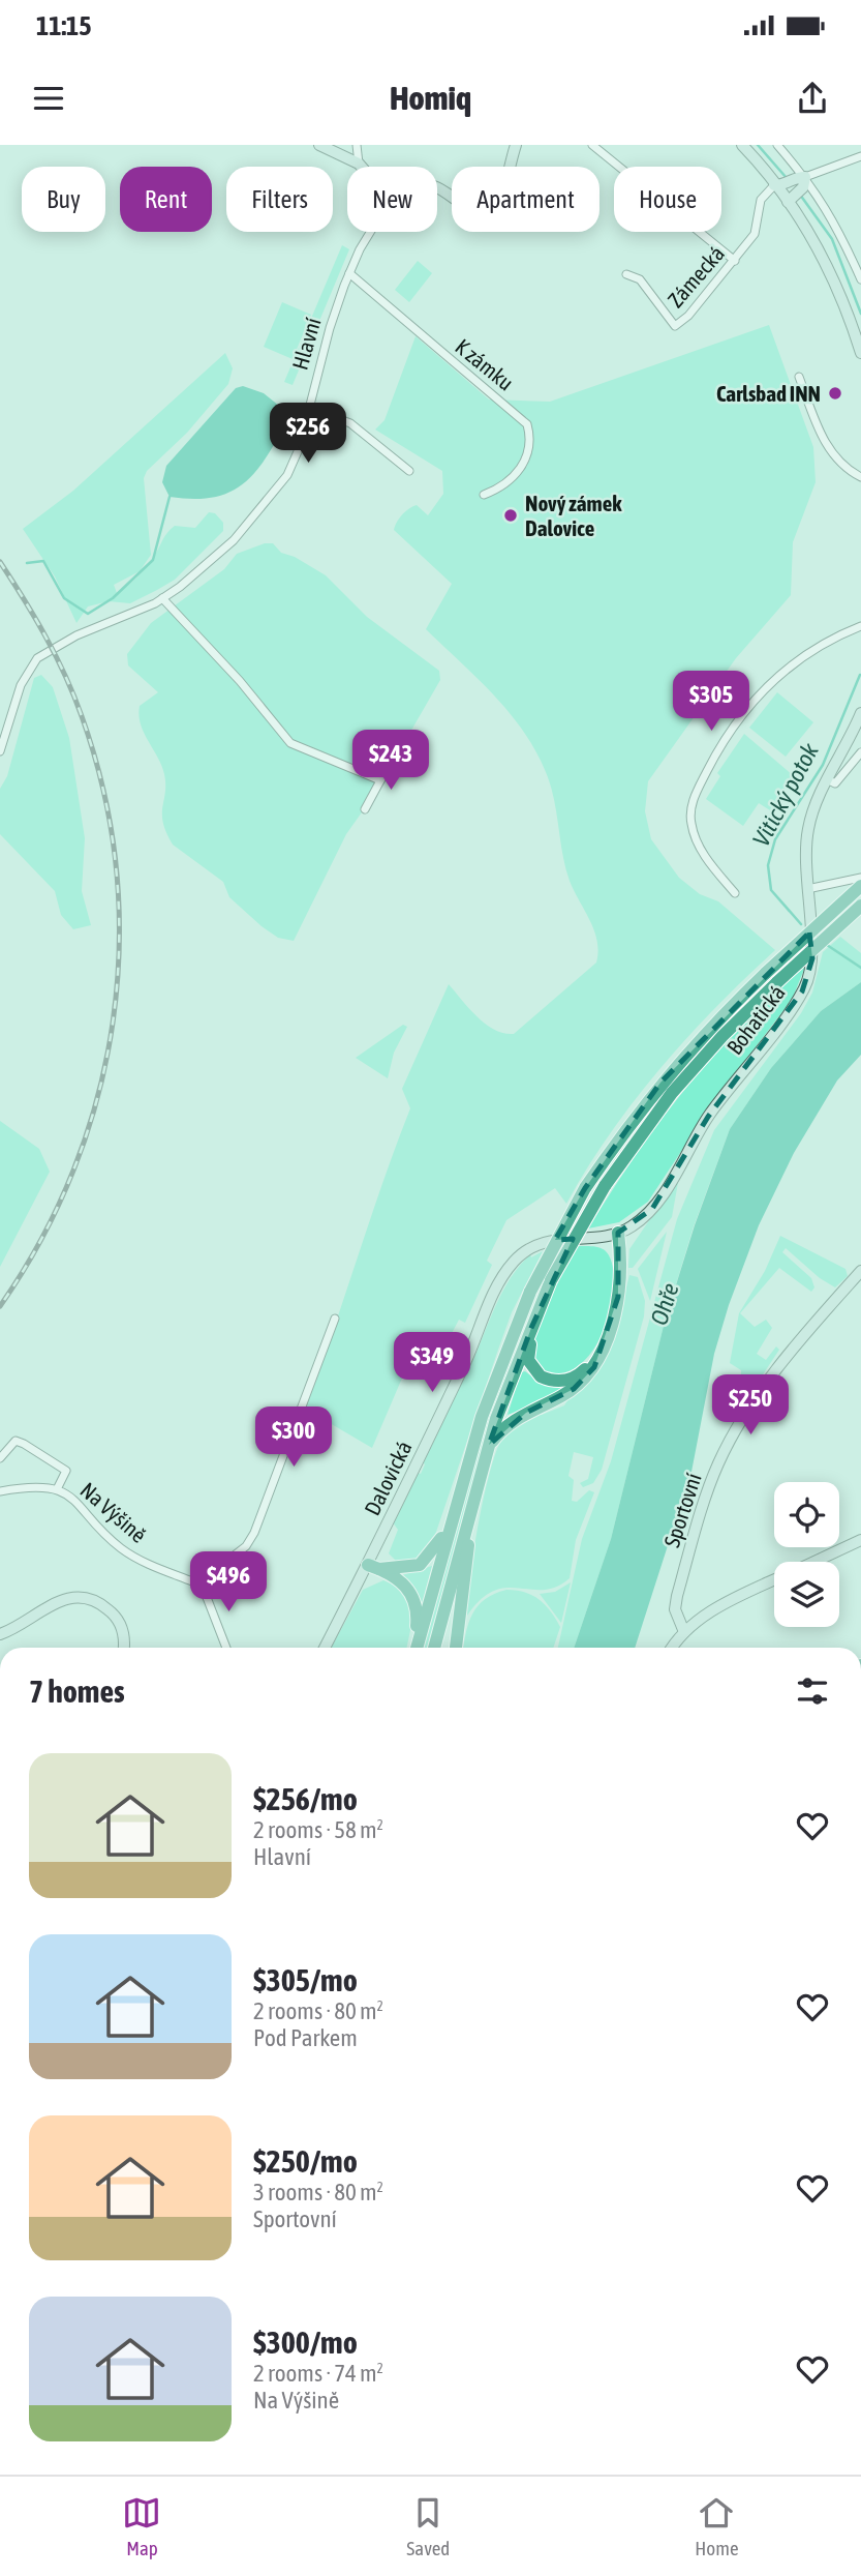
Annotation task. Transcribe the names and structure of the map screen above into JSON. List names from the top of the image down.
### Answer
{
  "streets": {
    "street": [
      "Zámecká",
      "Hlavní",
      "K zámku",
      "Bohatická",
      "Dalovická",
      "Sportovní",
      "Na Výšině"
    ]
  },
  "crossings": [
    ["Hlavní", "K zámku"],
    ["Bohatická", "Dalovická"]
  ],
  "water": ["Vitický potok", "Ohře"],
  "places": ["Carlsbad INN", "Nový zámek Dalovice"],
  "page": {
    "status": "11:15",
    "header": "Homiq",
    "chip": [
      "Buy",
      "Rent",
      "Filters",
      "New",
      "Apartment",
      "House"
    ],
    "price": [
      "$256",
      "$305",
      "$243",
      "$349",
      "$250",
      "$300",
      "$496"
    ],
    "heading": "7 homes",
    "list": [
      {
        "name": "$256/mo",
        "note": "2 rooms · 58 m² · Hlavní"
      },
      {
        "name": "$305/mo",
        "note": "2 rooms · 80 m² · Pod Parkem"
      },
      {
        "name": "$250/mo",
        "note": "3 rooms · 80 m² · Sportovní"
      },
      {
        "name": "$300/mo",
        "note": "2 rooms · 74 m² · Na Výšině"
      }
    ],
    "tabs": ["Map", "Saved", "Home"]
  }
}
